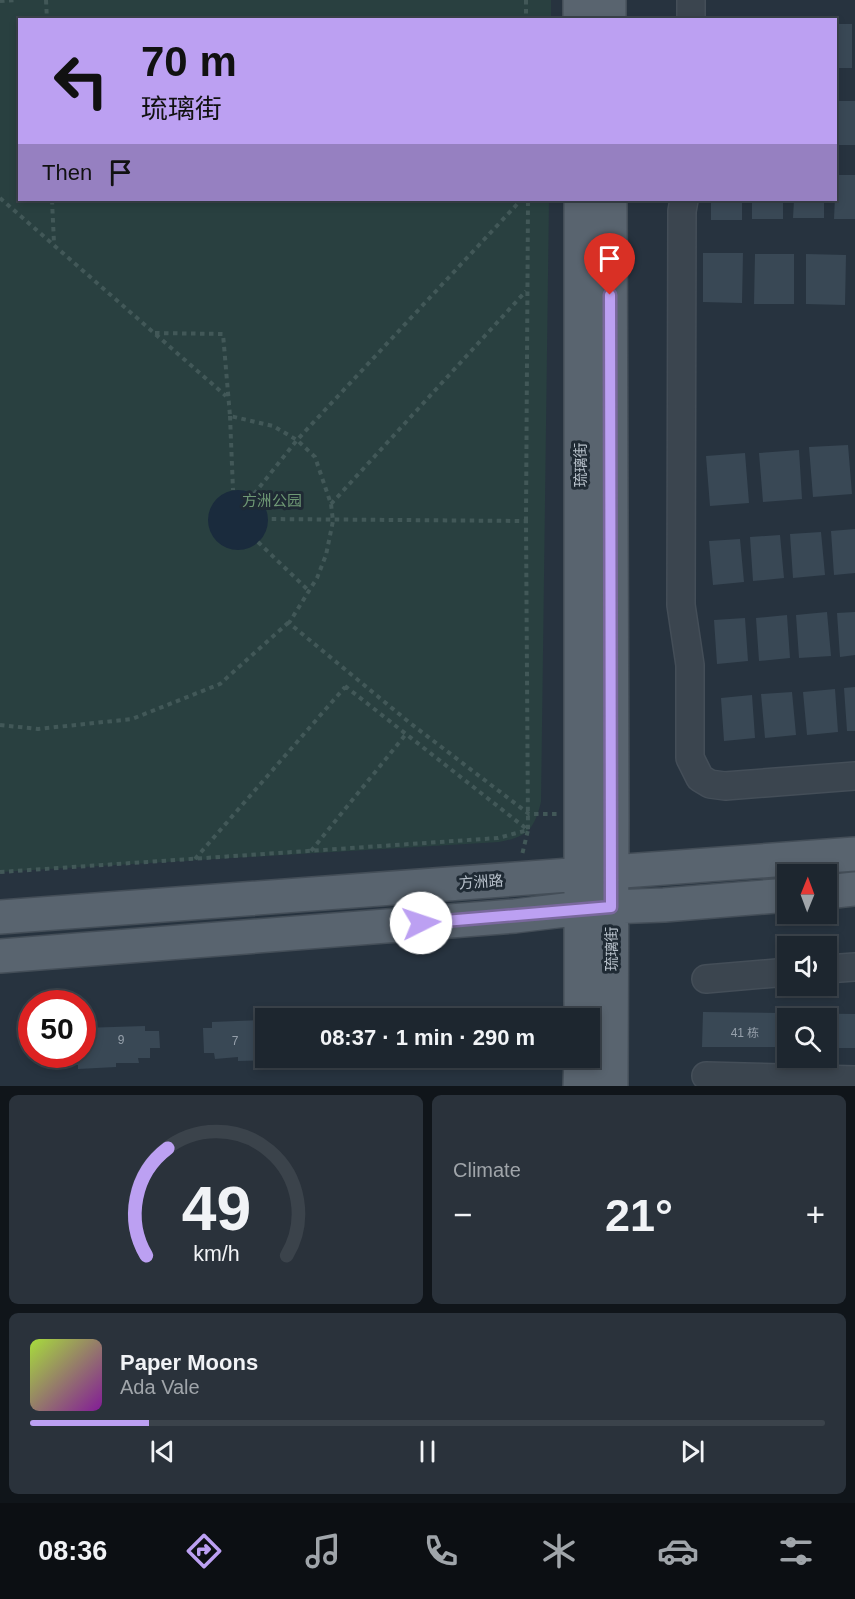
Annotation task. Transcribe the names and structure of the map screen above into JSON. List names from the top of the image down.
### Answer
{
  "streets": {
    "main road": ["琉璃街", "方洲路"]
  },
  "crossings": [
    ["琉璃街", "方洲路"]
  ],
  "parks": ["方洲公园"],
  "house_numbers": ["41 栋", "9", "7"],
  "north": "top",
  "page": {
    "turn": ["70 m", "琉璃街"],
    "then": "Then",
    "limit": "50",
    "trip": "08:37 · 1 min · 290 m",
    "tile": "Climate",
    "heat": ["−", "21°", "+"],
    "song": ["Paper Moons", "Ada Vale"],
    "tabs": "08:36",
    "gauge": ["49", "km/h"]
  }
}
